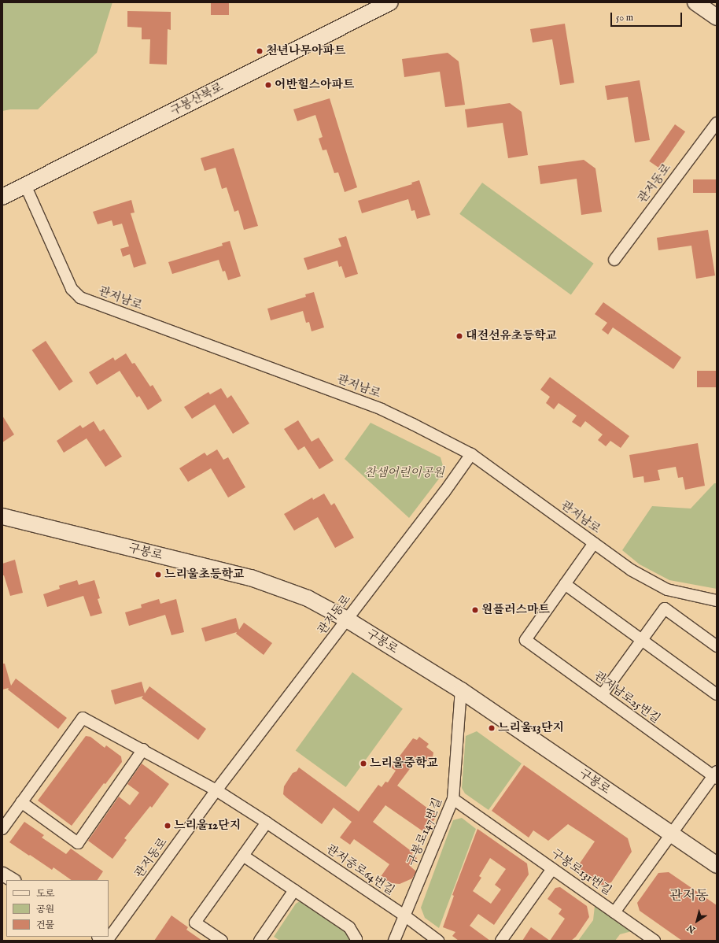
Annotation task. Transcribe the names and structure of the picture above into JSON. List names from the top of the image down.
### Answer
{
  "streets": {
    "main road": ["구봉산북로", "구봉로"],
    "street": [
      "관저동로",
      "관저남로",
      "관저남로25번길",
      "구봉로147번길",
      "관저중로64번길",
      "구봉로131번길"
    ]
  },
  "crossings": [
    ["구봉산북로", "관저남로"],
    ["관저동로", "관저남로"],
    ["관저동로", "구봉로"],
    ["관저동로", "관저중로64번길"],
    ["구봉로", "관저남로25번길"],
    ["구봉로", "구봉로147번길"],
    ["구봉로", "구봉로131번길"],
    ["관저남로25번길", "구봉로131번길"],
    ["구봉로147번길", "관저중로64번길"],
    ["구봉로147번길", "구봉로131번길"]
  ],
  "districts": ["관저동"],
  "parks": ["찬샘어린이공원"],
  "places": [
    "천년나무아파트",
    "어반힐스아파트",
    "대전선유초등학교",
    "느리울초등학교",
    "원플러스마트",
    "느리울13단지",
    "느리울중학교",
    "느리울12단지"
  ],
  "legend": ["도로", "공원", "건물"],
  "scale_bar": "50 m",
  "north": "bottom left"
}
